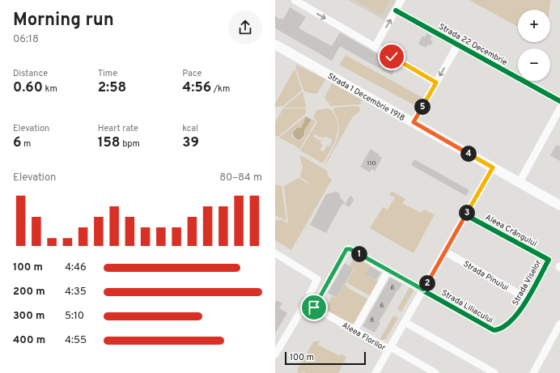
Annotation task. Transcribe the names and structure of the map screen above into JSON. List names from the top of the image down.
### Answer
{
  "streets": {
    "main road": ["Strada 1 Decembrie 1918"],
    "street": [
      "Strada 22 Decembrie",
      "Aleea Crângului",
      "Strada Pinului",
      "Strada Viselor",
      "Strada Liliacului",
      "Aleea Florilor"
    ]
  },
  "crossings": [
    ["Aleea Crângului", "Strada Viselor"],
    ["Strada Pinului", "Strada Viselor"],
    ["Strada Viselor", "Strada Liliacului"]
  ],
  "house_numbers": [
    "110",
    "6",
    "6",
    "6"
  ],
  "scale_bar": "100 m",
  "page": {
    "heading": ["Morning run", "06:18"],
    "map_buttons": ["+", "−"],
    "stats": [
      ["Distance", "0.60 km"],
      ["Time", "2:58"],
      ["Pace", "4:56 /km"],
      ["Elevation", "6 m"],
      ["Heart rate", "158 bpm"],
      ["kcal", "39"]
    ],
    "pins": [
      "5",
      "4",
      "3",
      "1",
      "2"
    ],
    "chart": ["Elevation", "80–84 m"],
    "list": [
      {
        "name": "100 m",
        "note": "4:46"
      },
      {
        "name": "200 m",
        "note": "4:35"
      },
      {
        "name": "300 m",
        "note": "5:10"
      },
      {
        "name": "400 m",
        "note": "4:55"
      }
    ],
    "scale": "100 m"
  }
}
